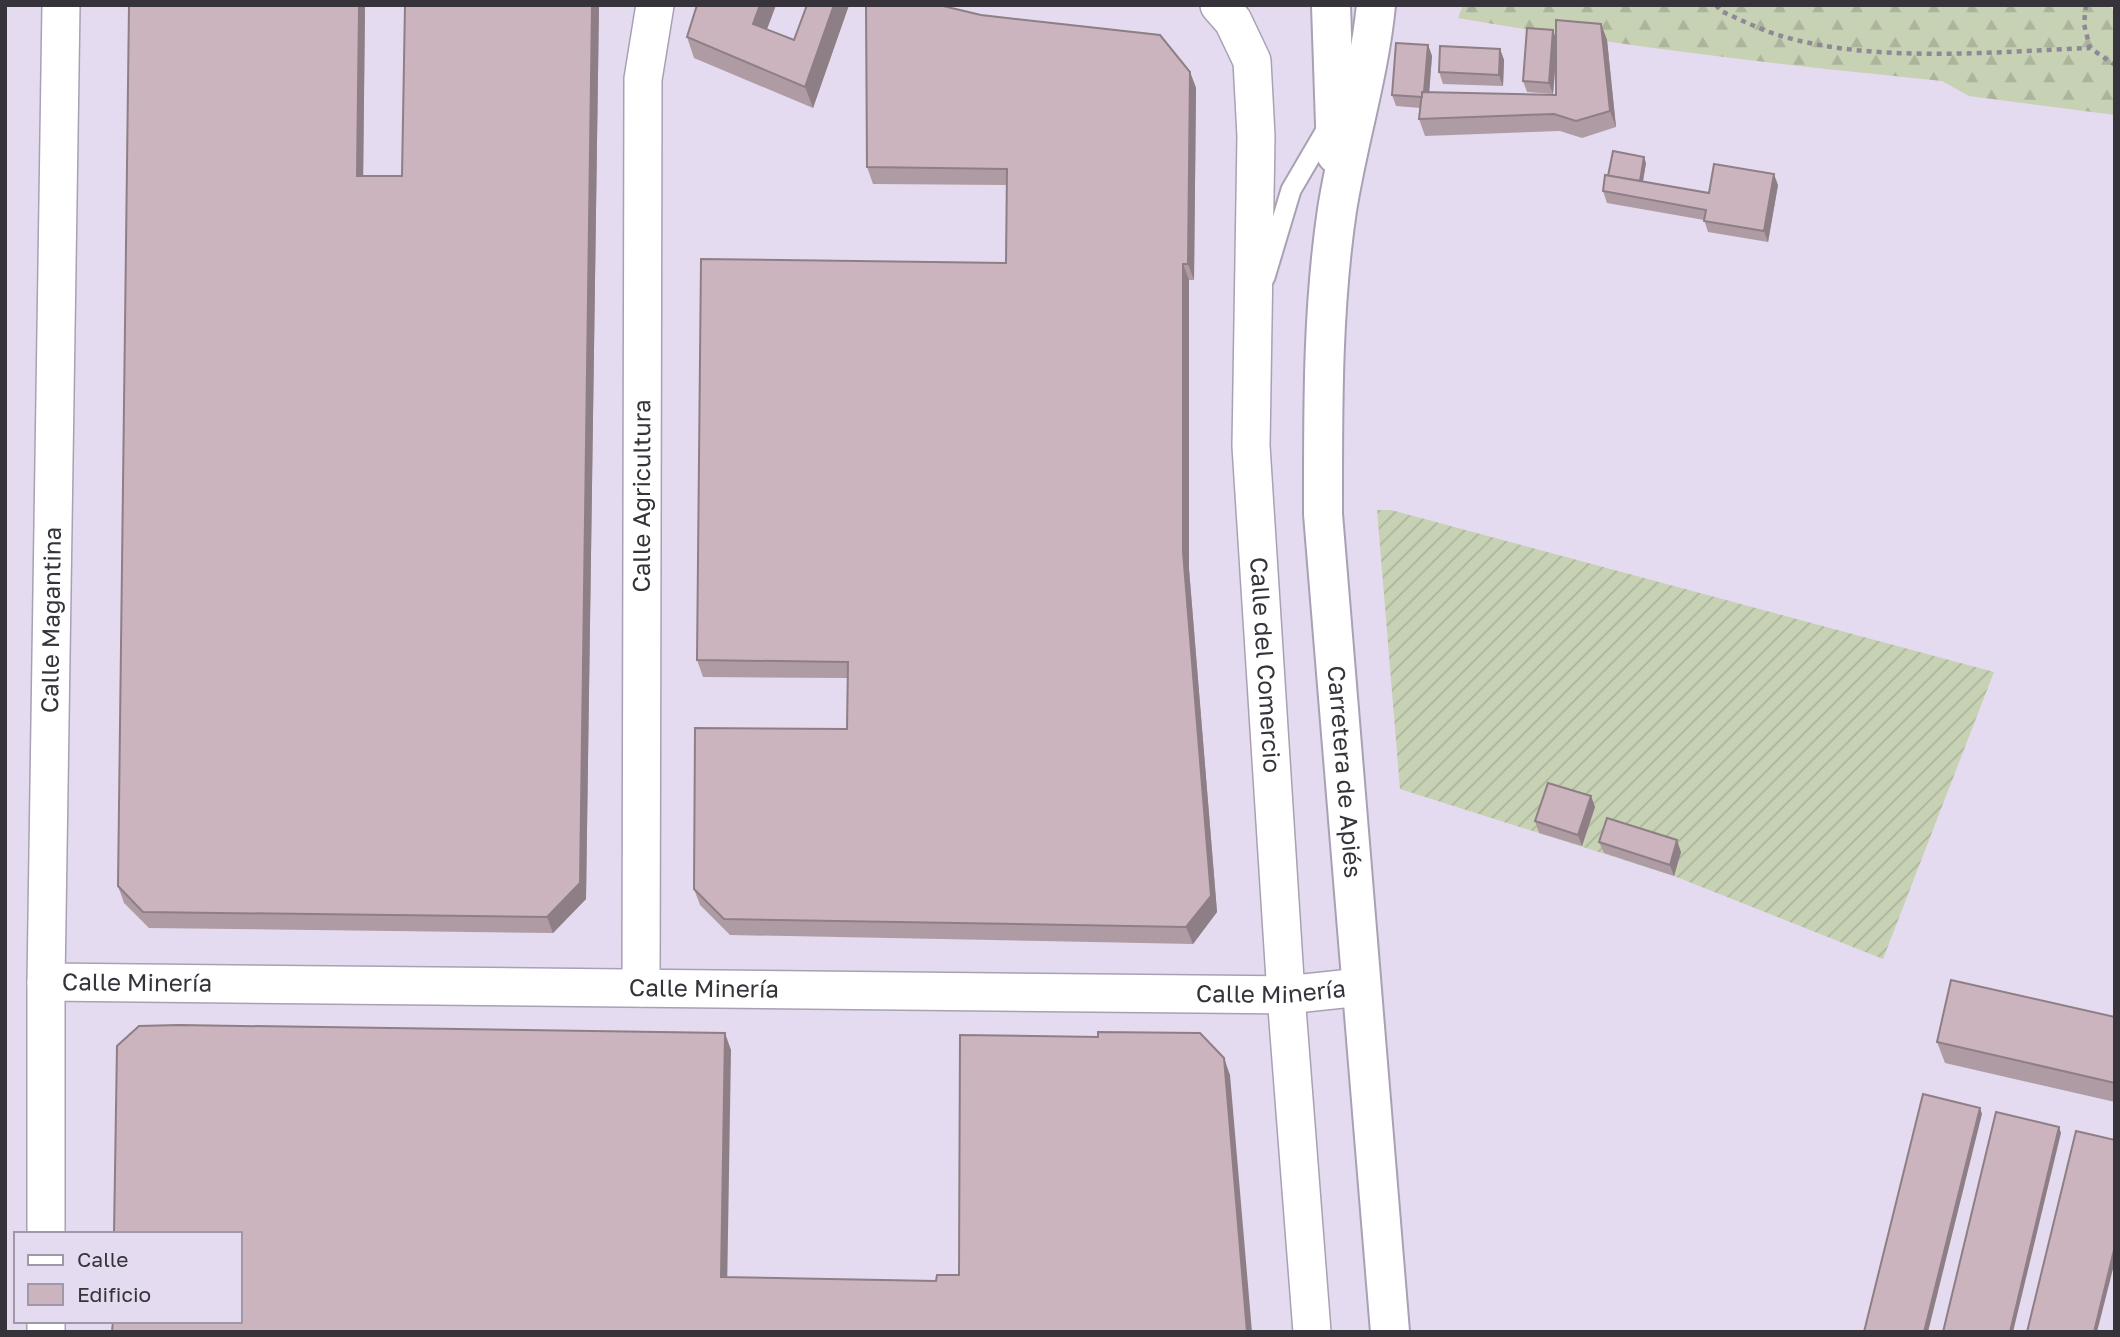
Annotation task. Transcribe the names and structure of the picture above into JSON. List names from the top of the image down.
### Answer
{
  "streets": {
    "street": [
      "Calle Agricultura",
      "Calle Magantina",
      "Calle del Comercio",
      "Carretera de Apiés",
      "Calle Minería"
    ]
  },
  "crossings": [
    ["Calle Agricultura", "Calle Minería"],
    ["Calle Magantina", "Calle Minería"],
    ["Calle del Comercio", "Calle Minería"],
    ["Carretera de Apiés", "Calle Minería"]
  ],
  "legend": ["Calle", "Edificio"]
}
